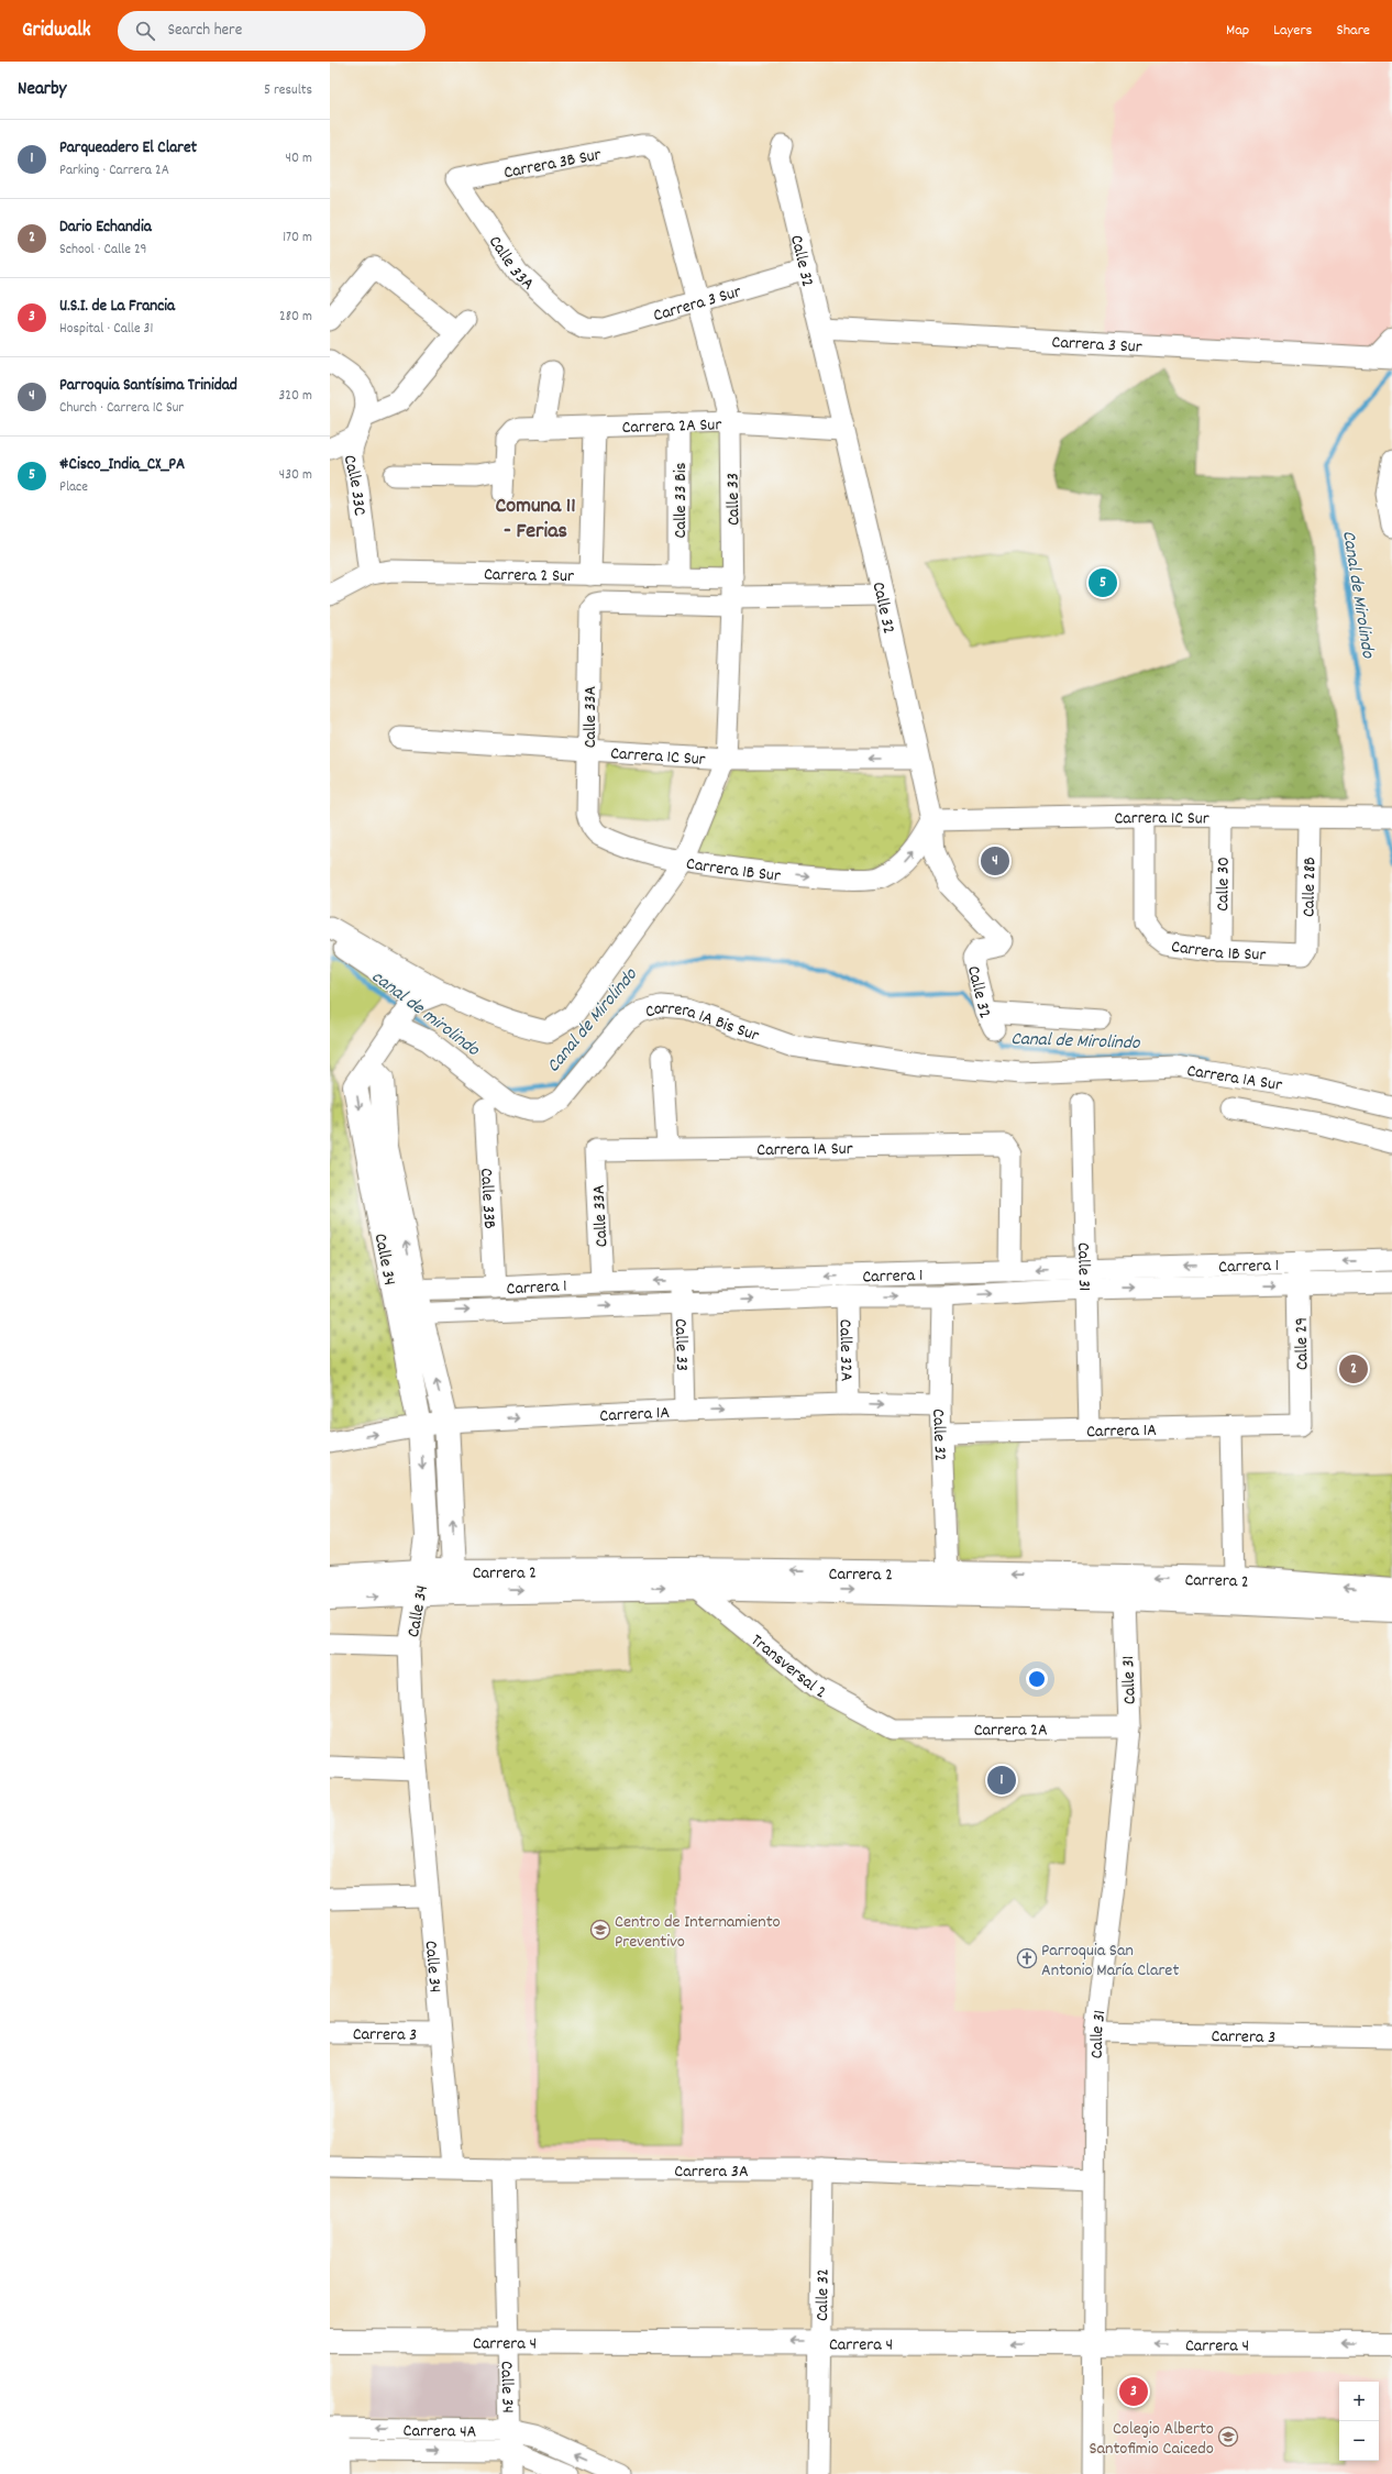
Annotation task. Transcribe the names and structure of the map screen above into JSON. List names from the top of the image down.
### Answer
{
  "streets": {
    "street": [
      "Carrera 3B Sur",
      "Calle 33A",
      "Calle 32",
      "Carrera 3 Sur",
      "Carrera 2A Sur",
      "Calle 33C",
      "Calle 33",
      "Calle 33 Bis",
      "Carrera 2 Sur",
      "Carrera 1C Sur",
      "Carrera 1B Sur",
      "Calle 30",
      "Calle 28B",
      "Carrera 1A Bis Sur",
      "Carrera 1A Sur",
      "Calle 33B",
      "Calle 34",
      "Carrera 1",
      "Calle 31",
      "Calle 29",
      "Calle 32A",
      "Carrera 1A",
      "Carrera 2",
      "Transversal 2",
      "Carrera 2A",
      "Carrera 3",
      "Carrera 3A",
      "Carrera 4",
      "Carrera 4A"
    ]
  },
  "crossings": [
    ["Carrera 3B Sur", "Calle 33A"],
    ["Carrera 3B Sur", "Calle 33"],
    ["Calle 33A", "Carrera 3 Sur"],
    ["Calle 33A", "Calle 33"],
    ["Calle 33A", "Carrera 2 Sur"],
    ["Calle 33A", "Carrera 1C Sur"],
    ["Calle 33A", "Carrera 1B Sur"],
    ["Calle 33A", "Carrera 1A Sur"],
    ["Calle 33A", "Carrera 1"],
    ["Calle 32", "Carrera 3 Sur"],
    ["Calle 32", "Carrera 2A Sur"],
    ["Calle 32", "Carrera 2 Sur"],
    ["Calle 32", "Carrera 1C Sur"],
    ["Calle 32", "Carrera 1B Sur"],
    ["Calle 32", "Carrera 1"],
    ["Calle 32", "Carrera 1A"],
    ["Calle 32", "Carrera 2"],
    ["Calle 32", "Carrera 3A"],
    ["Calle 32", "Carrera 4"],
    ["Carrera 3 Sur", "Calle 33"],
    ["Carrera 2A Sur", "Calle 33"],
    ["Carrera 2A Sur", "Calle 33 Bis"],
    ["Calle 33C", "Carrera 2 Sur"],
    ["Calle 33", "Carrera 2 Sur"],
    ["Calle 33", "Carrera 1C Sur"],
    ["Calle 33", "Carrera 1B Sur"],
    ["Calle 33", "Carrera 1"],
    ["Calle 33", "Carrera 1A"],
    ["Calle 33 Bis", "Carrera 2 Sur"],
    ["Carrera 1C Sur", "Carrera 1B Sur"],
    ["Carrera 1C Sur", "Calle 30"],
    ["Carrera 1C Sur", "Calle 28B"],
    ["Carrera 1B Sur", "Calle 30"],
    ["Carrera 1B Sur", "Calle 28B"],
    ["Carrera 1A Bis Sur", "Carrera 1A Sur"],
    ["Carrera 1A Bis Sur", "Calle 34"],
    ["Carrera 1A Sur", "Carrera 1"],
    ["Calle 33B", "Carrera 1"],
    ["Calle 34", "Carrera 1"],
    ["Calle 34", "Carrera 1A"],
    ["Calle 34", "Carrera 2"],
    ["Calle 34", "Carrera 3"],
    ["Calle 34", "Carrera 3A"],
    ["Calle 34", "Carrera 4"],
    ["Calle 34", "Carrera 4A"],
    ["Carrera 1", "Calle 31"],
    ["Carrera 1", "Calle 29"],
    ["Carrera 1", "Calle 32A"],
    ["Calle 31", "Carrera 1A"],
    ["Calle 31", "Carrera 2"],
    ["Calle 31", "Carrera 2A"],
    ["Calle 31", "Carrera 3"],
    ["Calle 31", "Carrera 3A"],
    ["Calle 31", "Carrera 4"],
    ["Calle 29", "Carrera 1A"],
    ["Calle 32A", "Carrera 1A"],
    ["Carrera 2", "Transversal 2"],
    ["Transversal 2", "Carrera 2A"]
  ],
  "one_way": ["Carrera 1A", "Carrera 4"],
  "districts": ["Comuna 11 - Ferias"],
  "water": ["Canal de Mirolindo", "canal de mirolindo"],
  "places": {
    "school or university": ["Centro de Internamiento Preventivo", "Colegio Alberto Santofimio Caicedo"],
    "church": ["Parroquia San Antonio María Claret"]
  },
  "page": {
    "header": "Gridwalk",
    "search": "Search here",
    "nav": ["Map", "Layers", "Share"],
    "heading": ["Nearby", "5 results"],
    "list": [
      {
        "mark": "1",
        "name": "Parqueadero El Claret",
        "note": "Parking · Carrera 2A",
        "value": "40 m"
      },
      {
        "mark": "2",
        "name": "Dario Echandia",
        "note": "School · Calle 29",
        "value": "170 m"
      },
      {
        "mark": "3",
        "name": "U.S.I. de La Francia",
        "note": "Hospital · Calle 31",
        "value": "280 m"
      },
      {
        "mark": "4",
        "name": "Parroquia Santísima Trinidad",
        "note": "Church · Carrera 1C Sur",
        "value": "320 m"
      },
      {
        "mark": "5",
        "name": "#Cisco_India_CX_PA",
        "note": "Place",
        "value": "430 m"
      }
    ],
    "pins": [
      "5",
      "4",
      "2",
      "1",
      "3"
    ],
    "map_buttons": ["+", "−"]
  }
}
